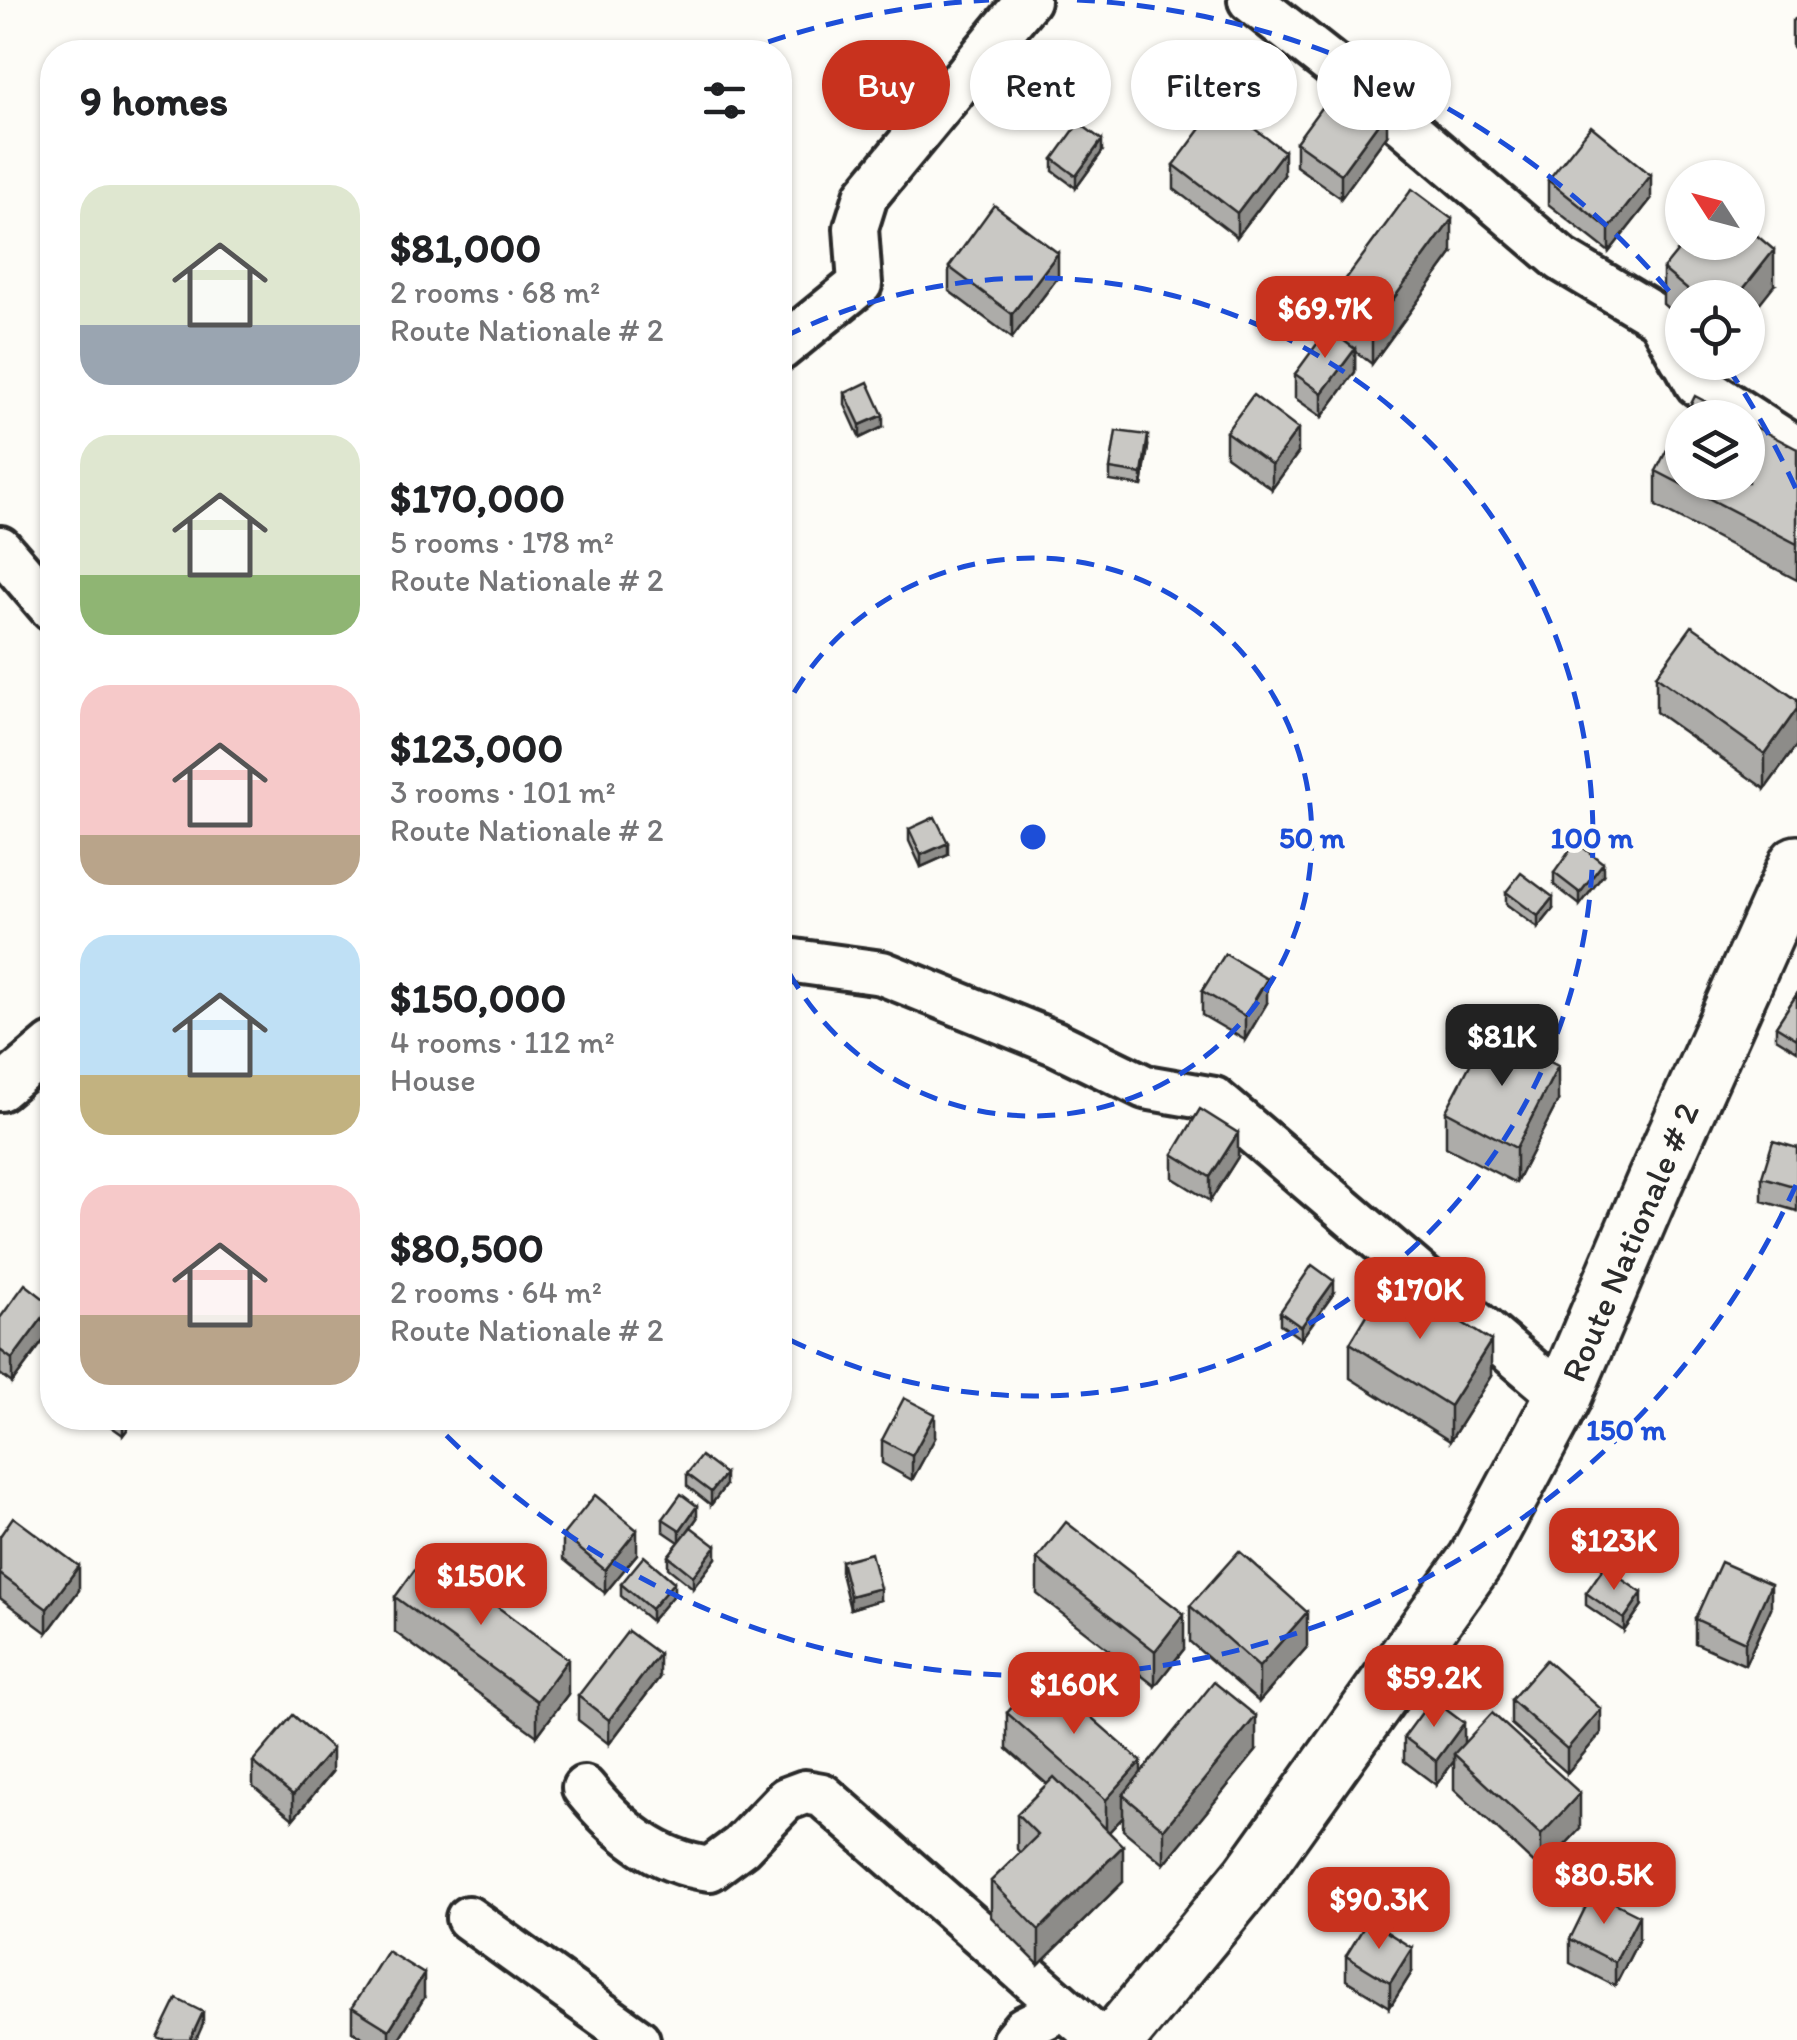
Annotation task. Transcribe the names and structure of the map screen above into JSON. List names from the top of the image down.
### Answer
{
  "streets": {
    "main road": ["Route Nationale # 2"]
  },
  "north": "top left",
  "page": {
    "chip": [
      "Buy",
      "Rent",
      "Filters",
      "New"
    ],
    "heading": "9 homes",
    "list": [
      {
        "name": "$81,000",
        "note": "2 rooms · 68 m² · Route Nationale # 2"
      },
      {
        "name": "$170,000",
        "note": "5 rooms · 178 m² · Route Nationale # 2"
      },
      {
        "name": "$123,000",
        "note": "3 rooms · 101 m² · Route Nationale # 2"
      },
      {
        "name": "$150,000",
        "note": "4 rooms · 112 m² · House"
      },
      {
        "name": "$80,500",
        "note": "2 rooms · 64 m² · Route Nationale # 2"
      }
    ],
    "price": [
      "$69.7K",
      "$81K",
      "$170K",
      "$123K",
      "$150K",
      "$59.2K",
      "$160K",
      "$80.5K",
      "$90.3K"
    ]
  },
  "rings": ["50 m", "100 m", "150 m"]
}
